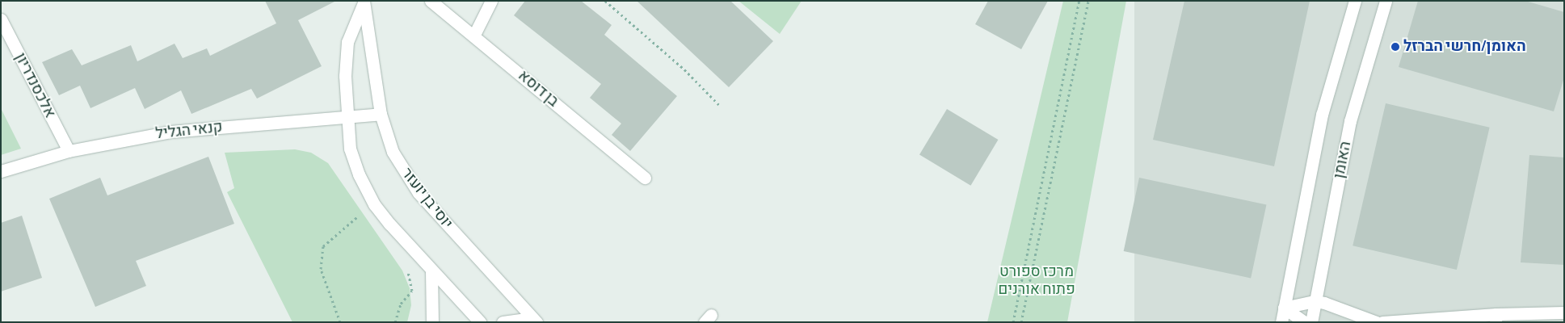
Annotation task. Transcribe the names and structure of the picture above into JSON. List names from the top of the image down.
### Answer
{
  "streets": {
    "street": [
      "אלכסנדריון",
      "בן דוסא",
      "קנאי הגליל",
      "האומן",
      "יוסי בן יועזר"
    ]
  },
  "crossings": [
    ["אלכסנדריון", "קנאי הגליל"],
    ["קנאי הגליל", "יוסי בן יועזר"]
  ],
  "parks": ["מרכז ספורט פתוח אורנים"],
  "places": ["האומן/חרשי הברזל"]
}
